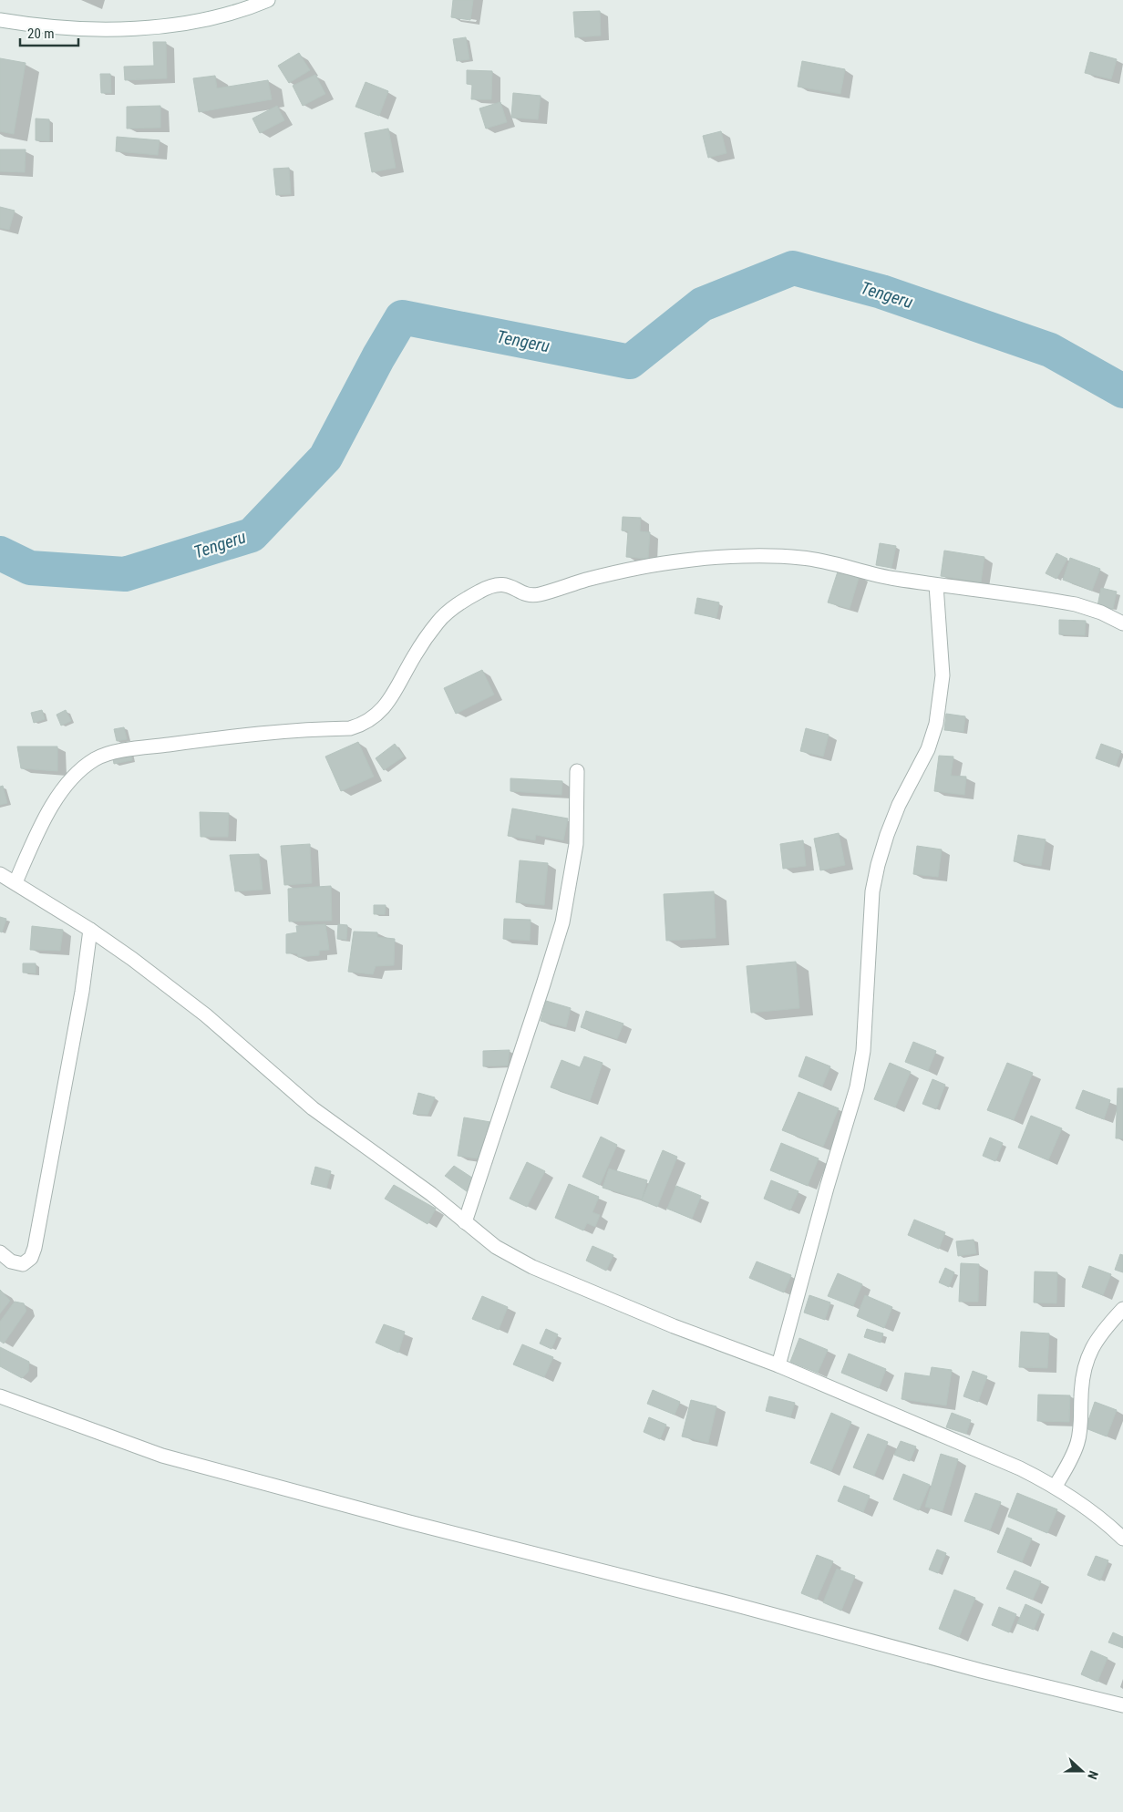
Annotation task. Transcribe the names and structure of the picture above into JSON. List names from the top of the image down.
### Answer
{
  "water": ["Tengeru"],
  "scale_bar": "20 m",
  "north": "right"
}
